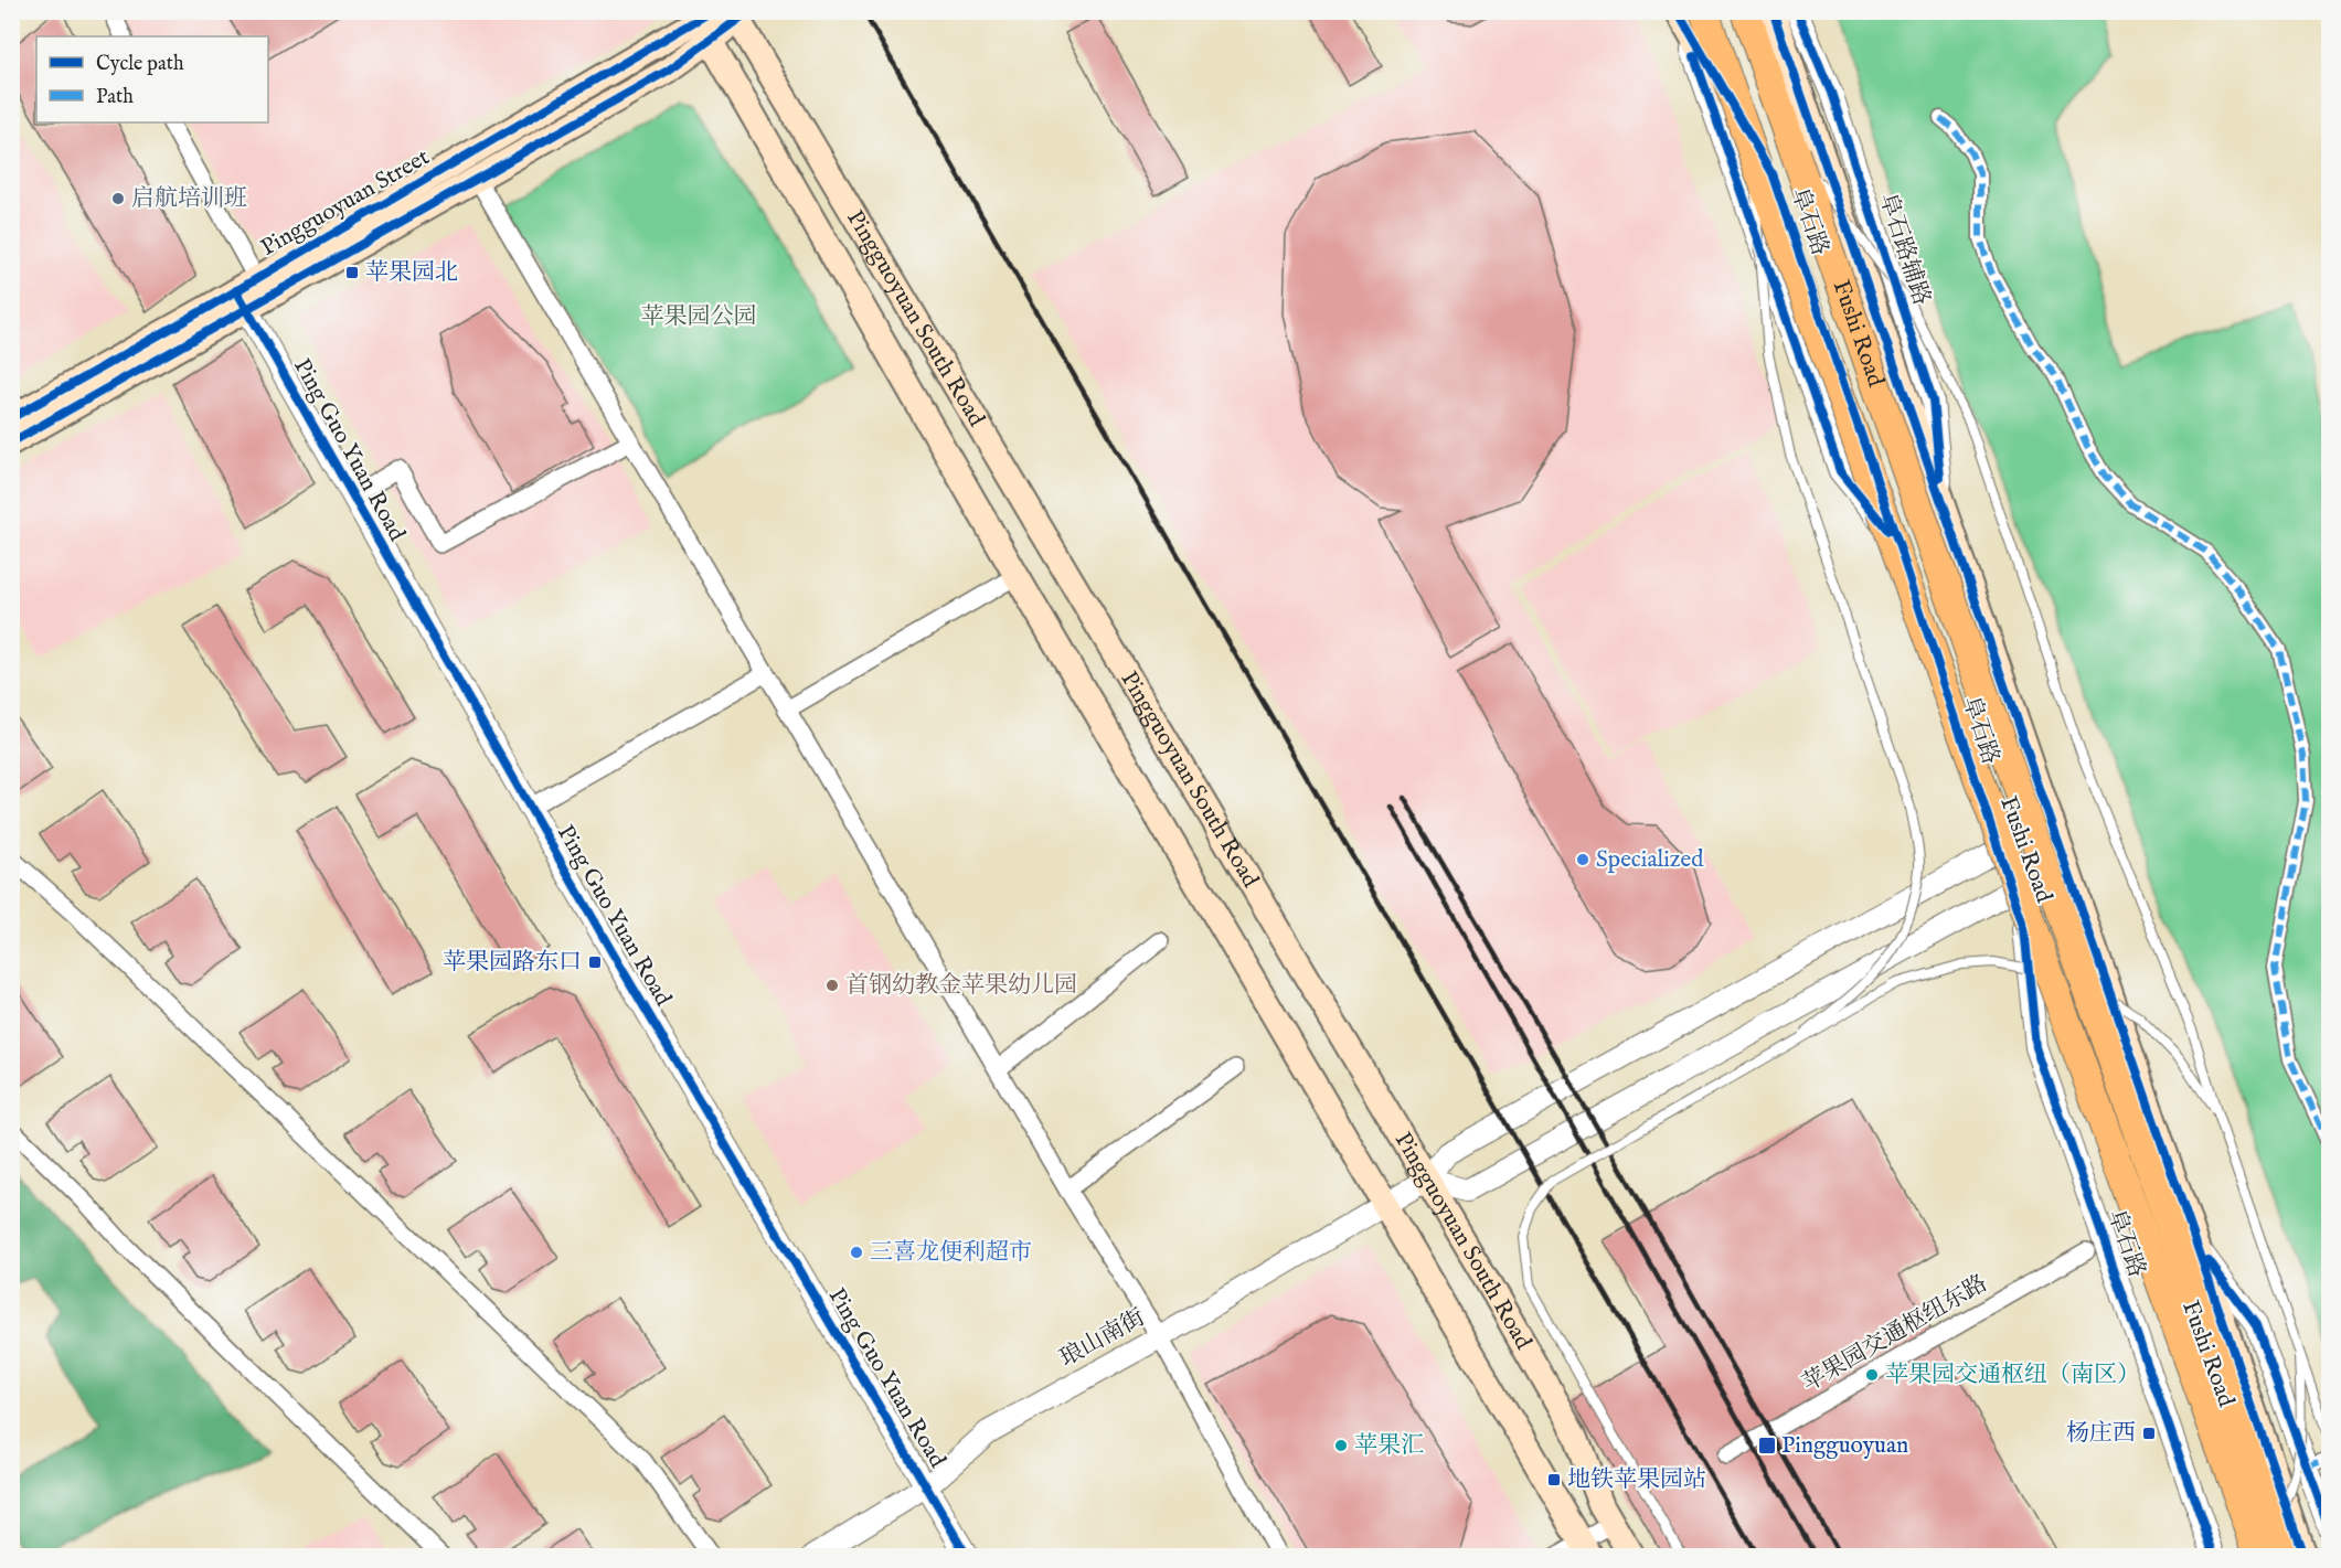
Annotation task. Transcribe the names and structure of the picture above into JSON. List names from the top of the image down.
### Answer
{
  "streets": {
    "highway": ["Fushi Road"],
    "main road": ["Pingguoyuan Street", "阜石路", "Pingguoyuan South Road"],
    "street": [
      "阜石路辅路",
      "Ping Guo Yuan Road",
      "苹果园交通枢纽东路",
      "琅山南街"
    ]
  },
  "crossings": [
    ["Pingguoyuan Street", "Pingguoyuan South Road"],
    ["Pingguoyuan Street", "Ping Guo Yuan Road"],
    ["阜石路", "阜石路辅路"],
    ["阜石路", "Fushi Road"],
    ["Pingguoyuan South Road", "琅山南街"],
    ["Ping Guo Yuan Road", "琅山南街"]
  ],
  "parks": ["苹果园公园"],
  "places": {
    "other": [
      "启航培训班",
      "Specialized",
      "首钢幼教金苹果幼儿园",
      "三喜龙便利超市",
      "苹果园交通枢纽（南区）",
      "苹果汇"
    ],
    "transit": [
      "苹果园北",
      "苹果园路东口",
      "杨庄西",
      "Pingguoyuan",
      "地铁苹果园站"
    ]
  },
  "legend": ["Cycle path", "Path"]
}
